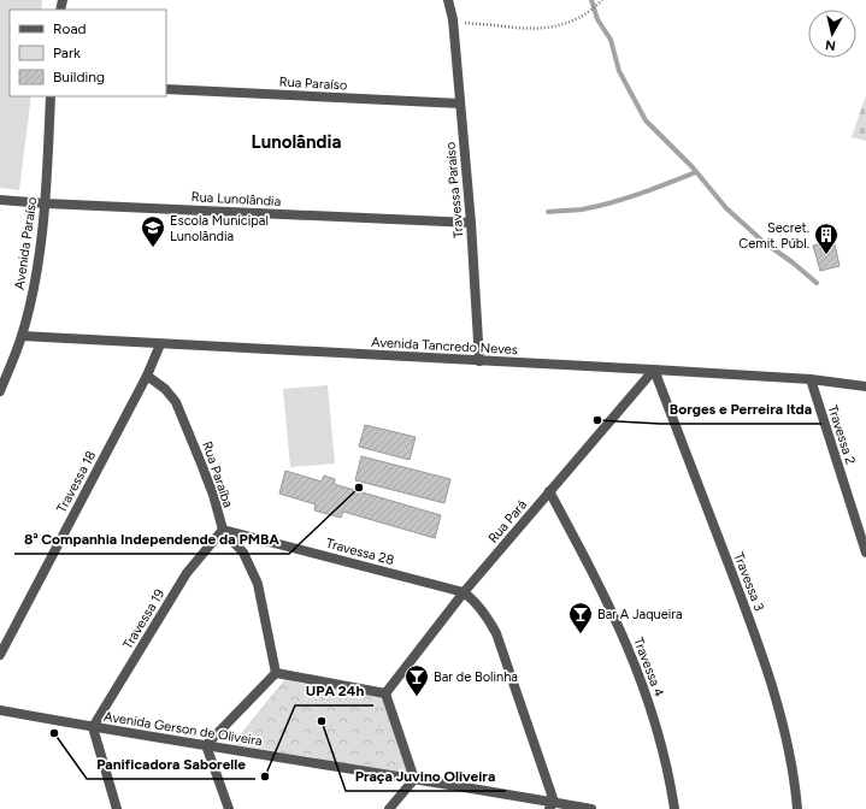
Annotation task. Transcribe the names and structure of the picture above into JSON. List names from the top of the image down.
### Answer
{
  "streets": {
    "street": [
      "Rua Paraíso",
      "Travessa Paraíso",
      "Rua Lunolândia",
      "Avenida Paraíso",
      "Avenida Tancredo Neves",
      "Travessa 2",
      "Rua Paraíba",
      "Travessa 18",
      "Rua Pará",
      "Travessa 28",
      "Travessa 3",
      "Travessa 19",
      "Travessa 4",
      "Avenida Gerson de Oliveira"
    ]
  },
  "crossings": [
    ["Rua Paraíso", "Travessa Paraíso"],
    ["Travessa Paraíso", "Rua Lunolândia"],
    ["Travessa Paraíso", "Avenida Tancredo Neves"],
    ["Rua Lunolândia", "Avenida Paraíso"],
    ["Avenida Paraíso", "Avenida Tancredo Neves"],
    ["Avenida Tancredo Neves", "Travessa 2"],
    ["Avenida Tancredo Neves", "Travessa 18"],
    ["Avenida Tancredo Neves", "Rua Pará"],
    ["Avenida Tancredo Neves", "Travessa 3"],
    ["Rua Paraíba", "Travessa 18"],
    ["Rua Paraíba", "Travessa 28"],
    ["Rua Paraíba", "Travessa 19"],
    ["Rua Pará", "Travessa 28"],
    ["Rua Pará", "Travessa 3"],
    ["Rua Pará", "Travessa 4"],
    ["Travessa 28", "Travessa 19"],
    ["Travessa 19", "Avenida Gerson de Oliveira"]
  ],
  "districts": ["Lunolândia"],
  "places": {
    "school or university": ["Escola Municipal Lunolândia"],
    "building": ["Secret. Cemit. Públ."],
    "other": [
      "Borges e Perreira ltda",
      "8ª Companhia Independende da PMBA",
      "Praça Juvino Oliveira",
      "Panificadora Saborelle",
      "UPA 24h"
    ],
    "bar": ["Bar A Jaqueira", "Bar de Bolinha"]
  },
  "legend": ["Road", "Park", "Building"],
  "north": "bottom"
}
